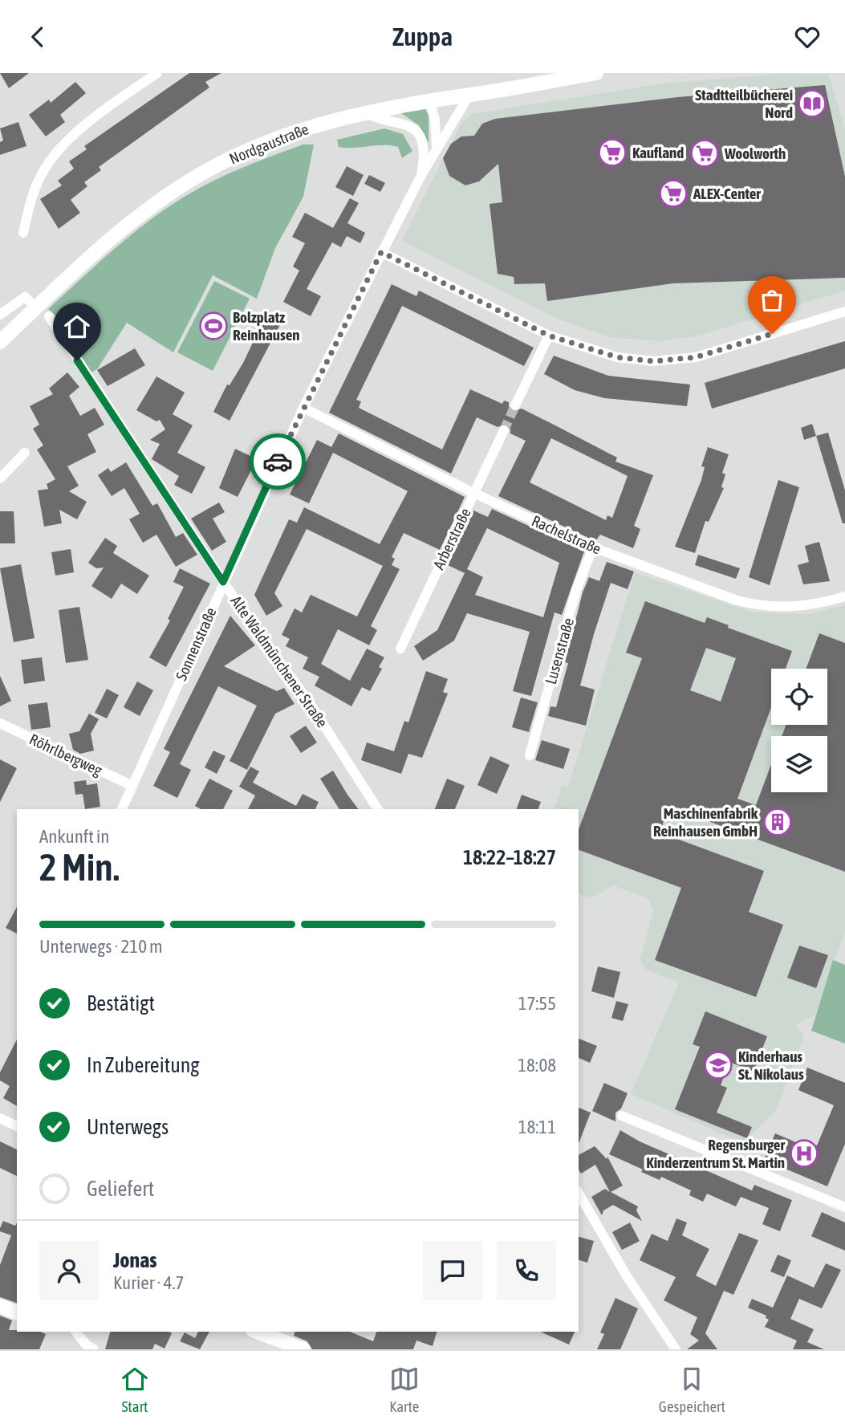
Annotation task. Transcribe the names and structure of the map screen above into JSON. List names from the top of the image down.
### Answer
{
  "streets": {
    "main road": ["Nordgaustraße"],
    "street": [
      "Rachelstraße",
      "Arberstraße",
      "Sonnenstraße",
      "Lusenstraße",
      "Alte Waldmünchener Straße",
      "Röhrlbergweg"
    ]
  },
  "crossings": [
    ["Nordgaustraße", "Sonnenstraße"],
    ["Rachelstraße", "Arberstraße"],
    ["Rachelstraße", "Sonnenstraße"],
    ["Rachelstraße", "Lusenstraße"],
    ["Sonnenstraße", "Alte Waldmünchener Straße"],
    ["Sonnenstraße", "Röhrlbergweg"]
  ],
  "places": {
    "library": ["Stadtteilbücherei Nord"],
    "supermarket": ["Kaufland", "Woolworth", "ALEX-Center"],
    "sports": ["Bolzplatz Reinhausen"],
    "building": ["Maschinenfabrik Reinhausen GmbH"],
    "school or university": ["Kinderhaus St. Nikolaus"],
    "hospital": ["Regensburger Kinderzentrum St. Martin"]
  },
  "page": {
    "header": "Zuppa",
    "heading": ["2 Min.", "Ankunft in", "18:22–18:27"],
    "panel": ["Jonas", "Kurier · 4.7"],
    "bar": "Unterwegs · 210 m",
    "list": [
      ["Bestätigt", "17:55"],
      ["In Zubereitung", "18:08"],
      ["Unterwegs", "18:11"],
      "Geliefert"
    ],
    "tabs": ["Start", "Karte", "Gespeichert"]
  }
}
